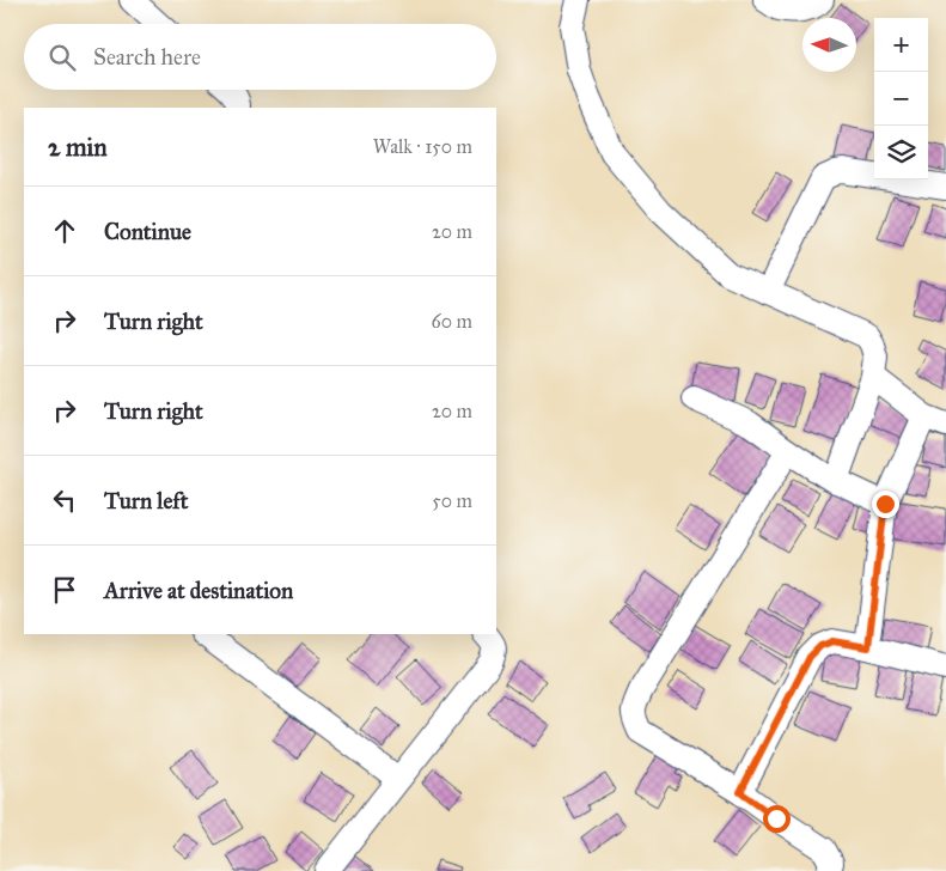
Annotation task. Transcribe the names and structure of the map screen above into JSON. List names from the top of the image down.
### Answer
{
  "north": "left",
  "page": {
    "map_buttons": ["+", "−"],
    "search": "Search here",
    "heading": ["2 min", "Walk · 150 m"],
    "list": [
      ["Continue", "20 m"],
      ["Turn right", "60 m"],
      ["Turn right", "20 m"],
      ["Turn left", "50 m"],
      "Arrive at destination"
    ]
  }
}
